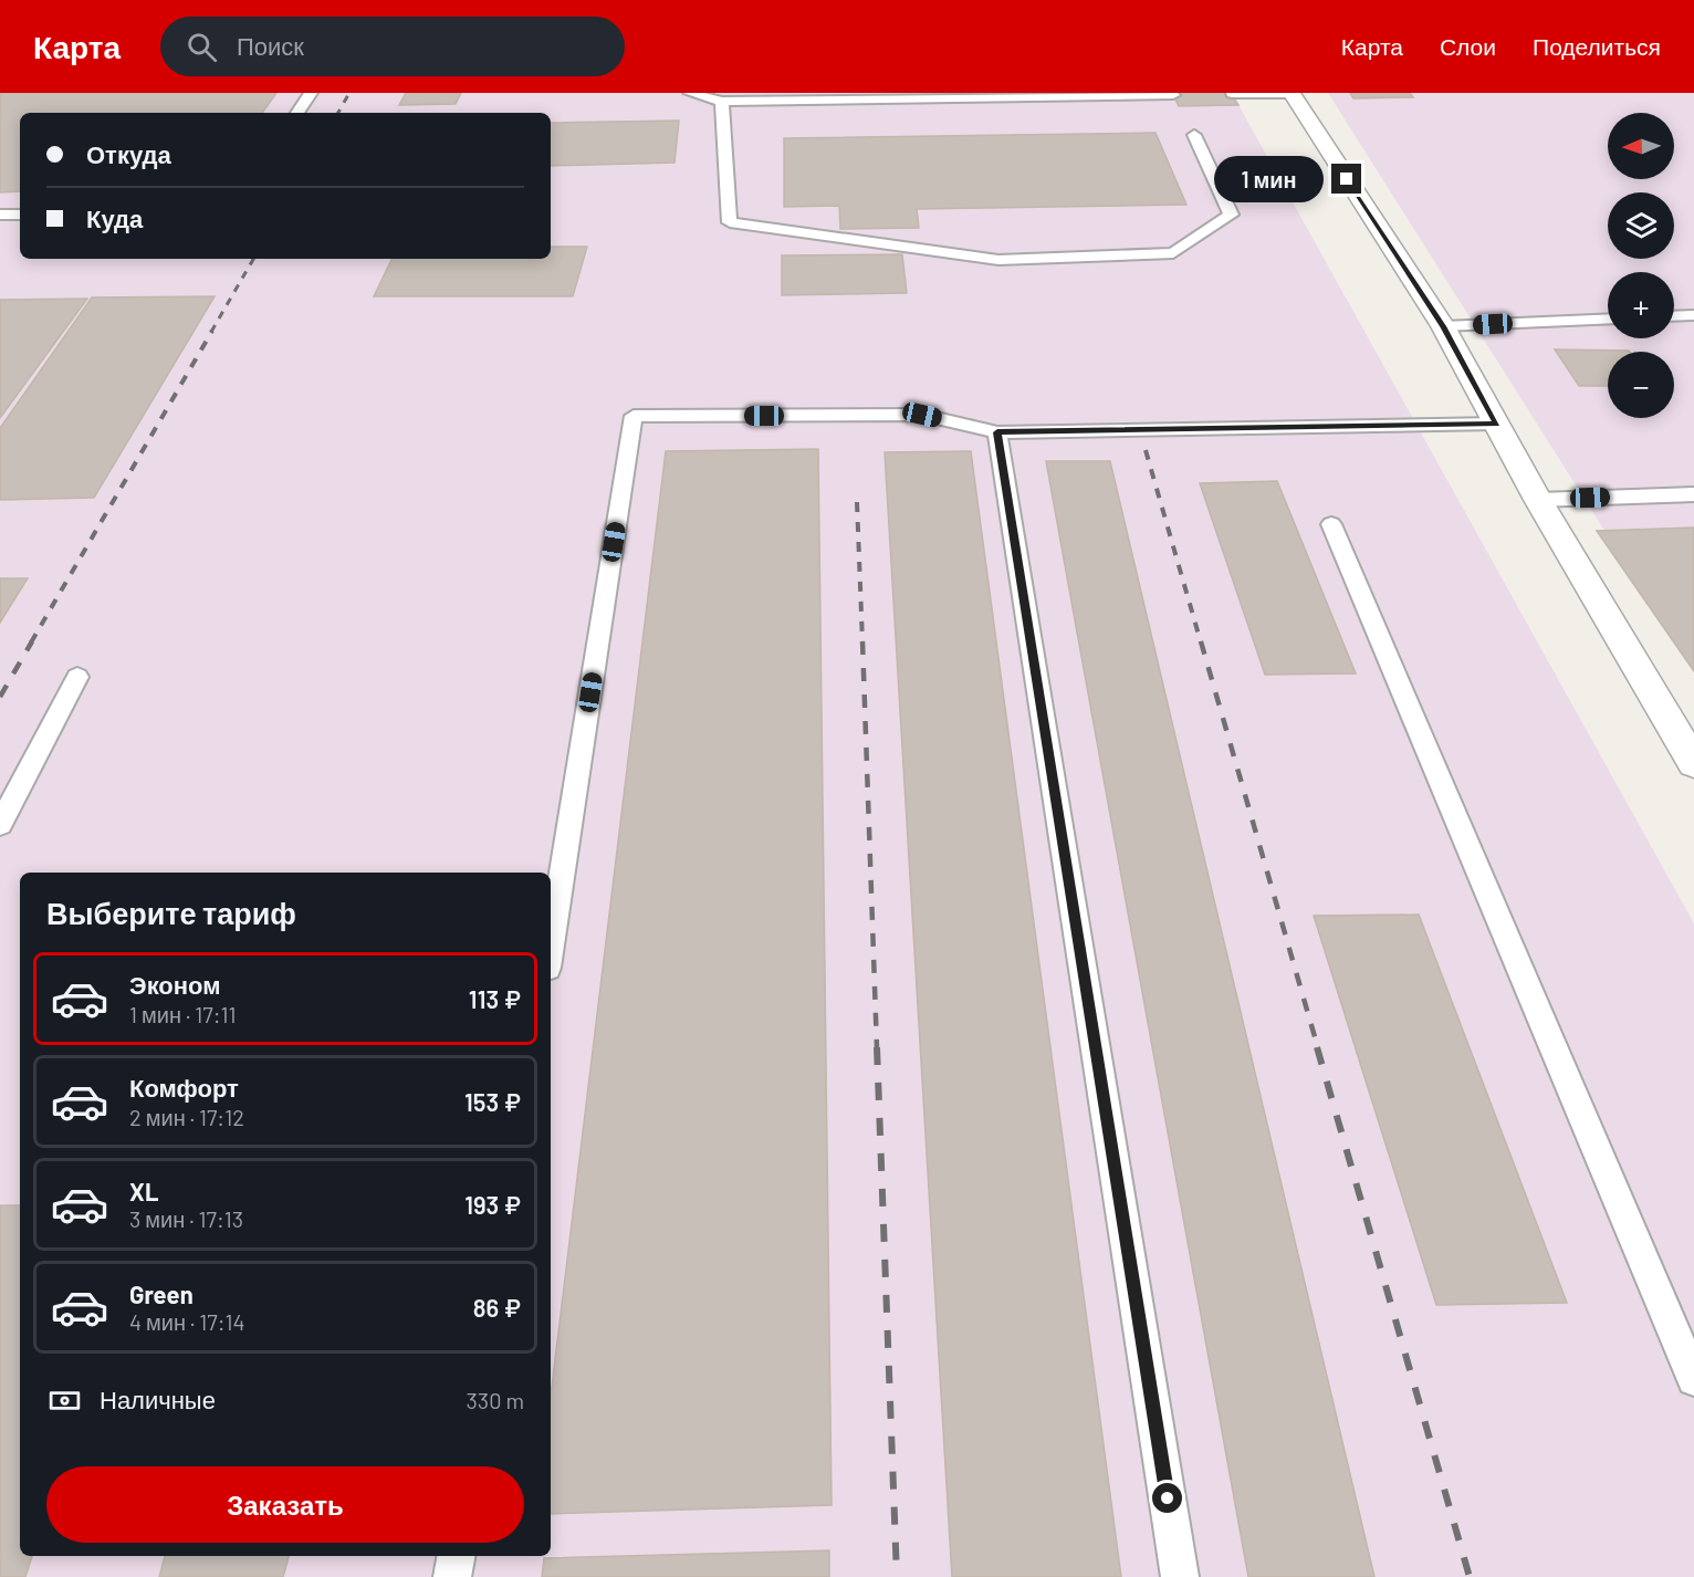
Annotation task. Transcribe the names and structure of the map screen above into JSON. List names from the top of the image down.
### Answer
{
  "north": "left",
  "page": {
    "header": "Карта",
    "search": "Поиск",
    "nav": ["Карта", "Слои", "Поделиться"],
    "map_buttons": ["+", "−"],
    "banner": ["Откуда", "Куда"],
    "bubble": "1 мин",
    "heading": "Выберите тариф",
    "list": [
      {
        "name": "Эконом",
        "note": "1 мин · 17:11",
        "value": "113 ₽"
      },
      {
        "name": "Комфорт",
        "note": "2 мин · 17:12",
        "value": "153 ₽"
      },
      {
        "name": "XL",
        "note": "3 мин · 17:13",
        "value": "193 ₽"
      },
      {
        "name": "Green",
        "note": "4 мин · 17:14",
        "value": "86 ₽"
      }
    ],
    "pay": ["Наличные", "330 m"],
    "buttons": "Заказать"
  }
}
